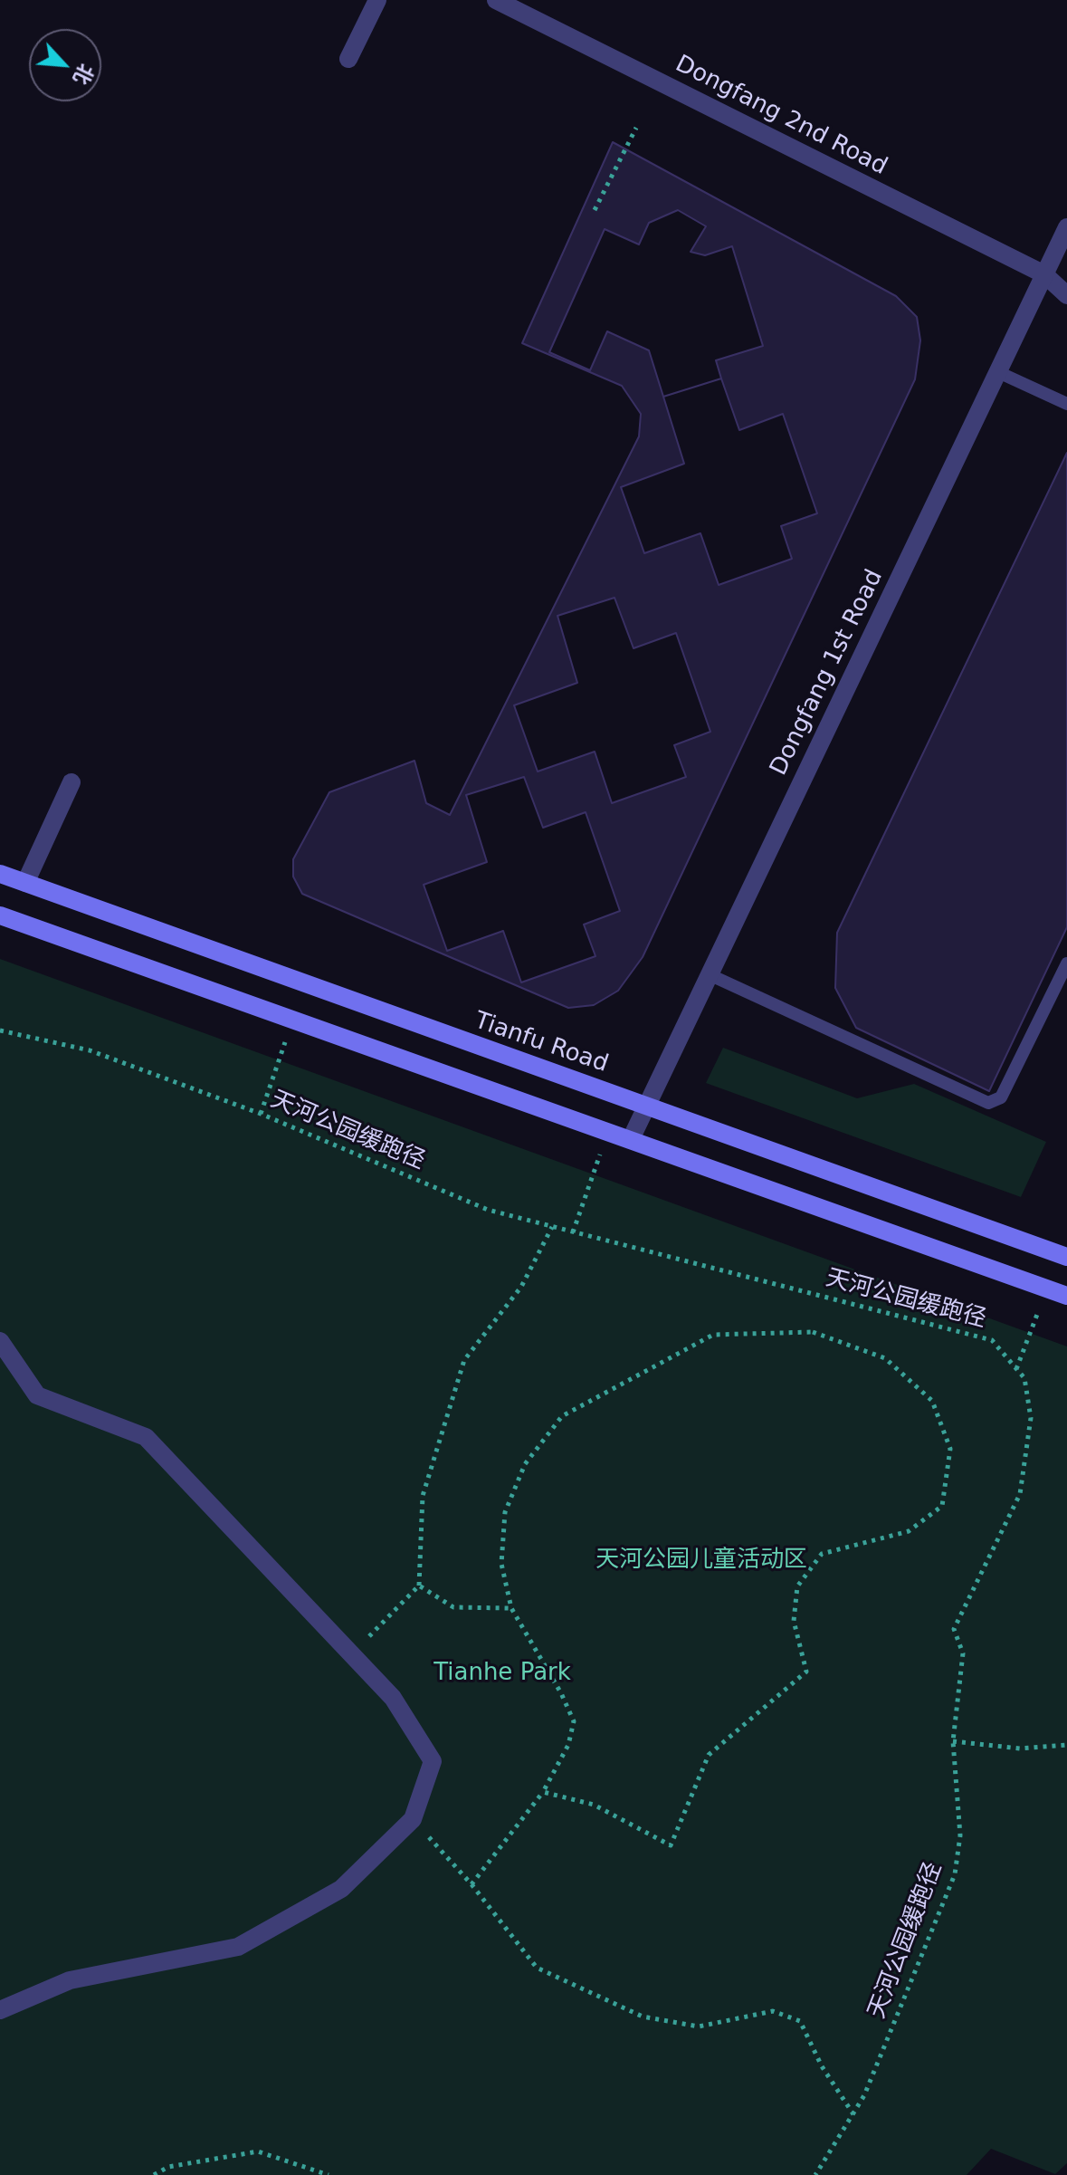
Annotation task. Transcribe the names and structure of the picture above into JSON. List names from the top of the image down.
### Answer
{
  "streets": {
    "main road": ["Tianfu Road"],
    "street": ["Dongfang 2nd Road", "Dongfang 1st Road"],
    "path": ["天河公园缓跑径"]
  },
  "crossings": [
    ["Dongfang 2nd Road", "Dongfang 1st Road"],
    ["Dongfang 1st Road", "Tianfu Road"]
  ],
  "parks": ["天河公园儿童活动区", "Tianhe Park"],
  "north": "bottom right"
}
